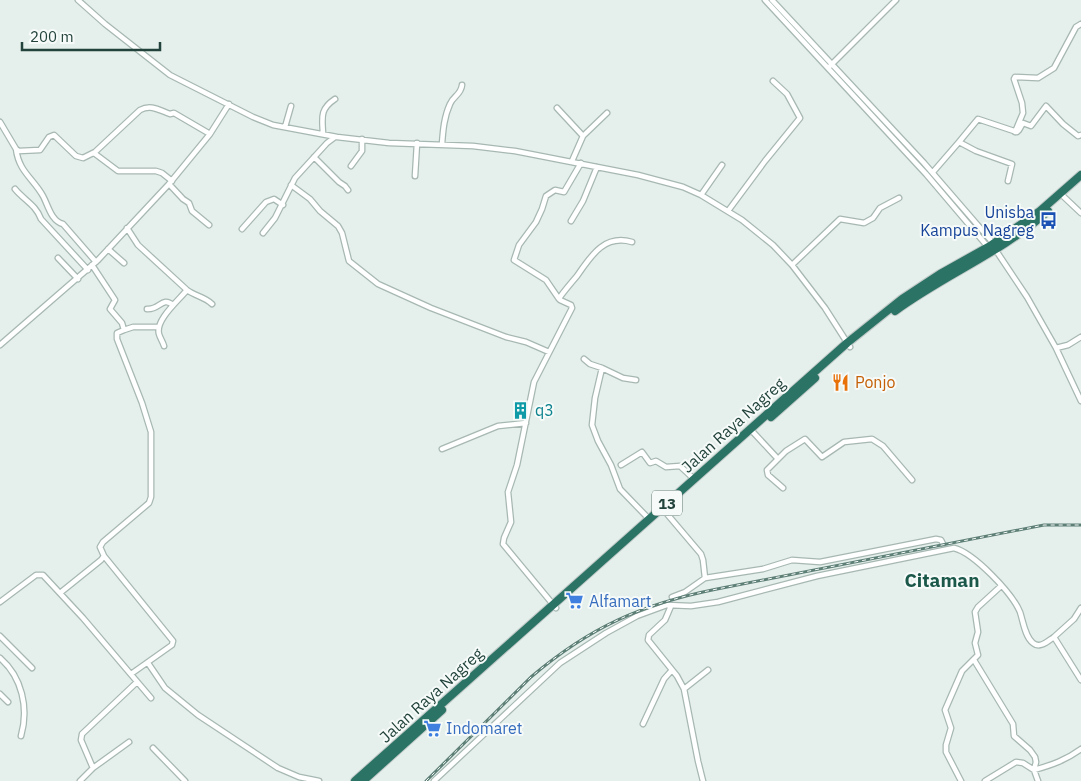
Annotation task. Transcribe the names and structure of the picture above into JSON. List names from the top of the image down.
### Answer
{
  "streets": {
    "highway": ["Jalan Raya Nagreg", "13"]
  },
  "districts": ["Citaman"],
  "places": {
    "bus stop": ["Unisba Kampus Nagreg"],
    "restaurant": ["Ponjo"],
    "building": ["q3"],
    "supermarket": ["Alfamart", "Indomaret"]
  },
  "scale_bar": "200 m"
}
